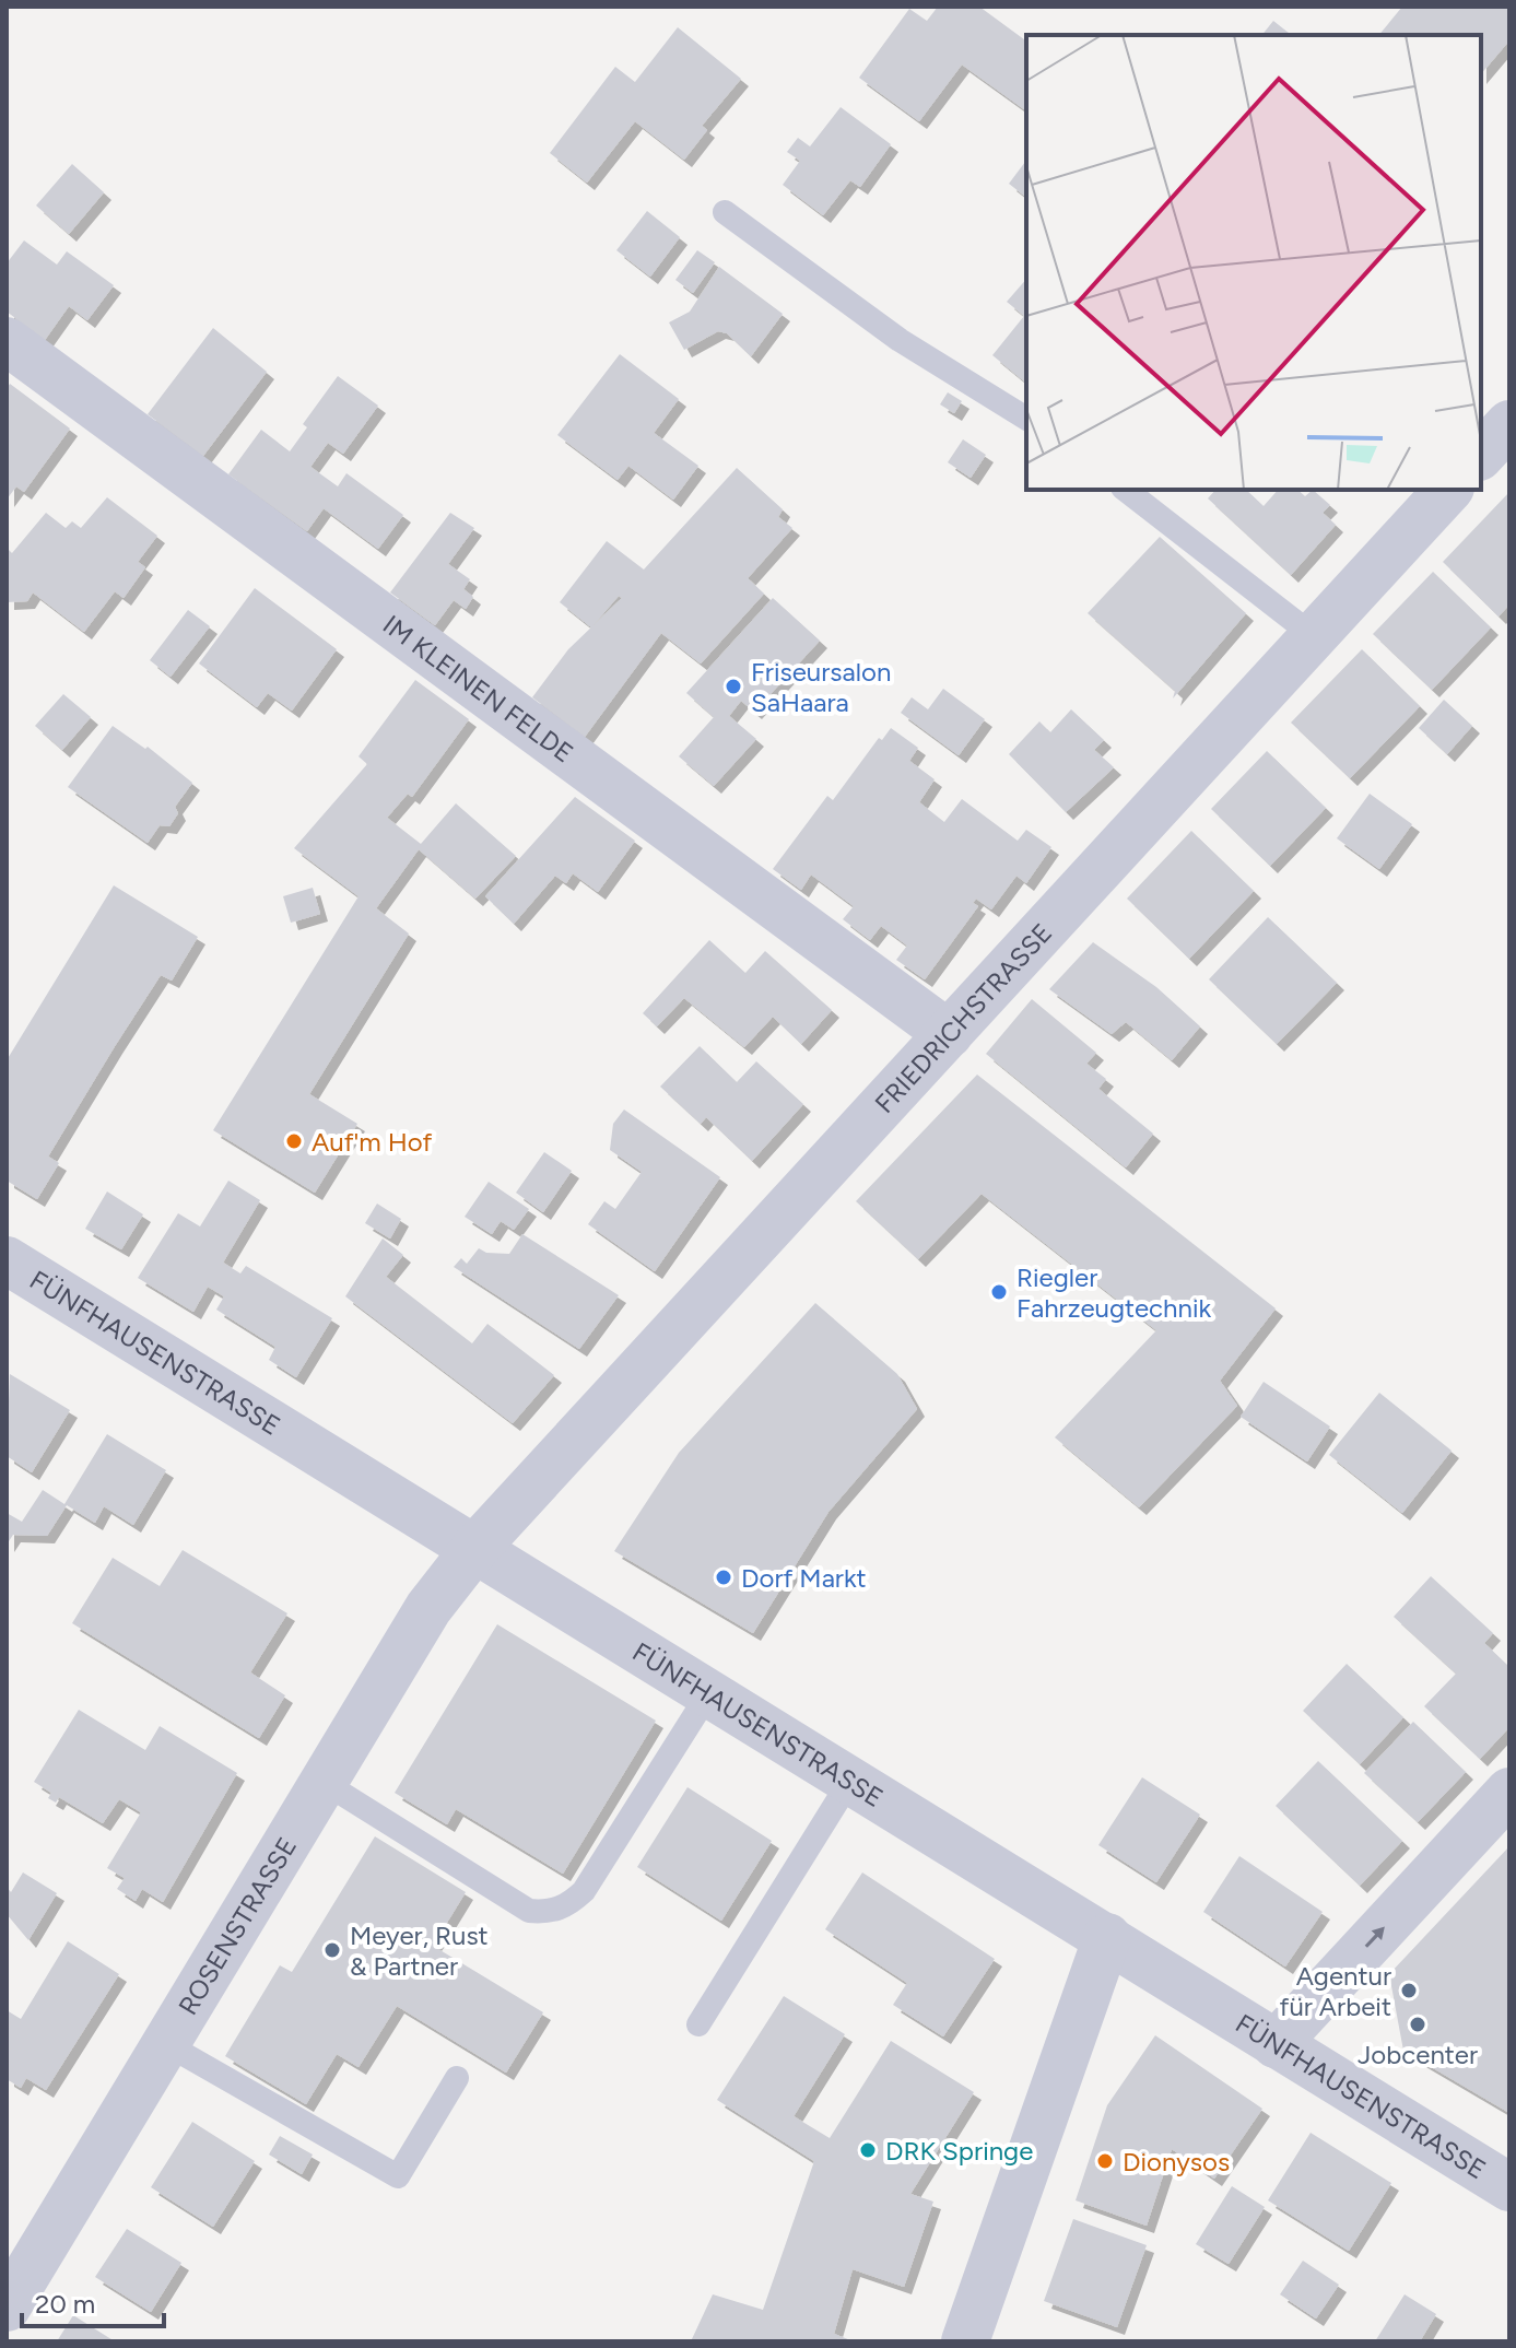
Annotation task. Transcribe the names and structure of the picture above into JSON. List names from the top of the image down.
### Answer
{
  "streets": {
    "street": [
      "IM KLEINEN FELDE",
      "FRIEDRICHSTRASSE",
      "FÜNFHAUSENSTRASSE",
      "ROSENSTRASSE"
    ]
  },
  "crossings": [
    ["IM KLEINEN FELDE", "FRIEDRICHSTRASSE"],
    ["FRIEDRICHSTRASSE", "FÜNFHAUSENSTRASSE"],
    ["FRIEDRICHSTRASSE", "ROSENSTRASSE"],
    ["FÜNFHAUSENSTRASSE", "ROSENSTRASSE"]
  ],
  "places": [
    "Friseursalon SaHaara",
    "Auf'm Hof",
    "Riegler Fahrzeugtechnik",
    "Dorf Markt",
    "Meyer, Rust & Partner",
    "Agentur für Arbeit",
    "Jobcenter",
    "DRK Springe",
    "Dionysos"
  ],
  "scale_bar": "20 m"
}
